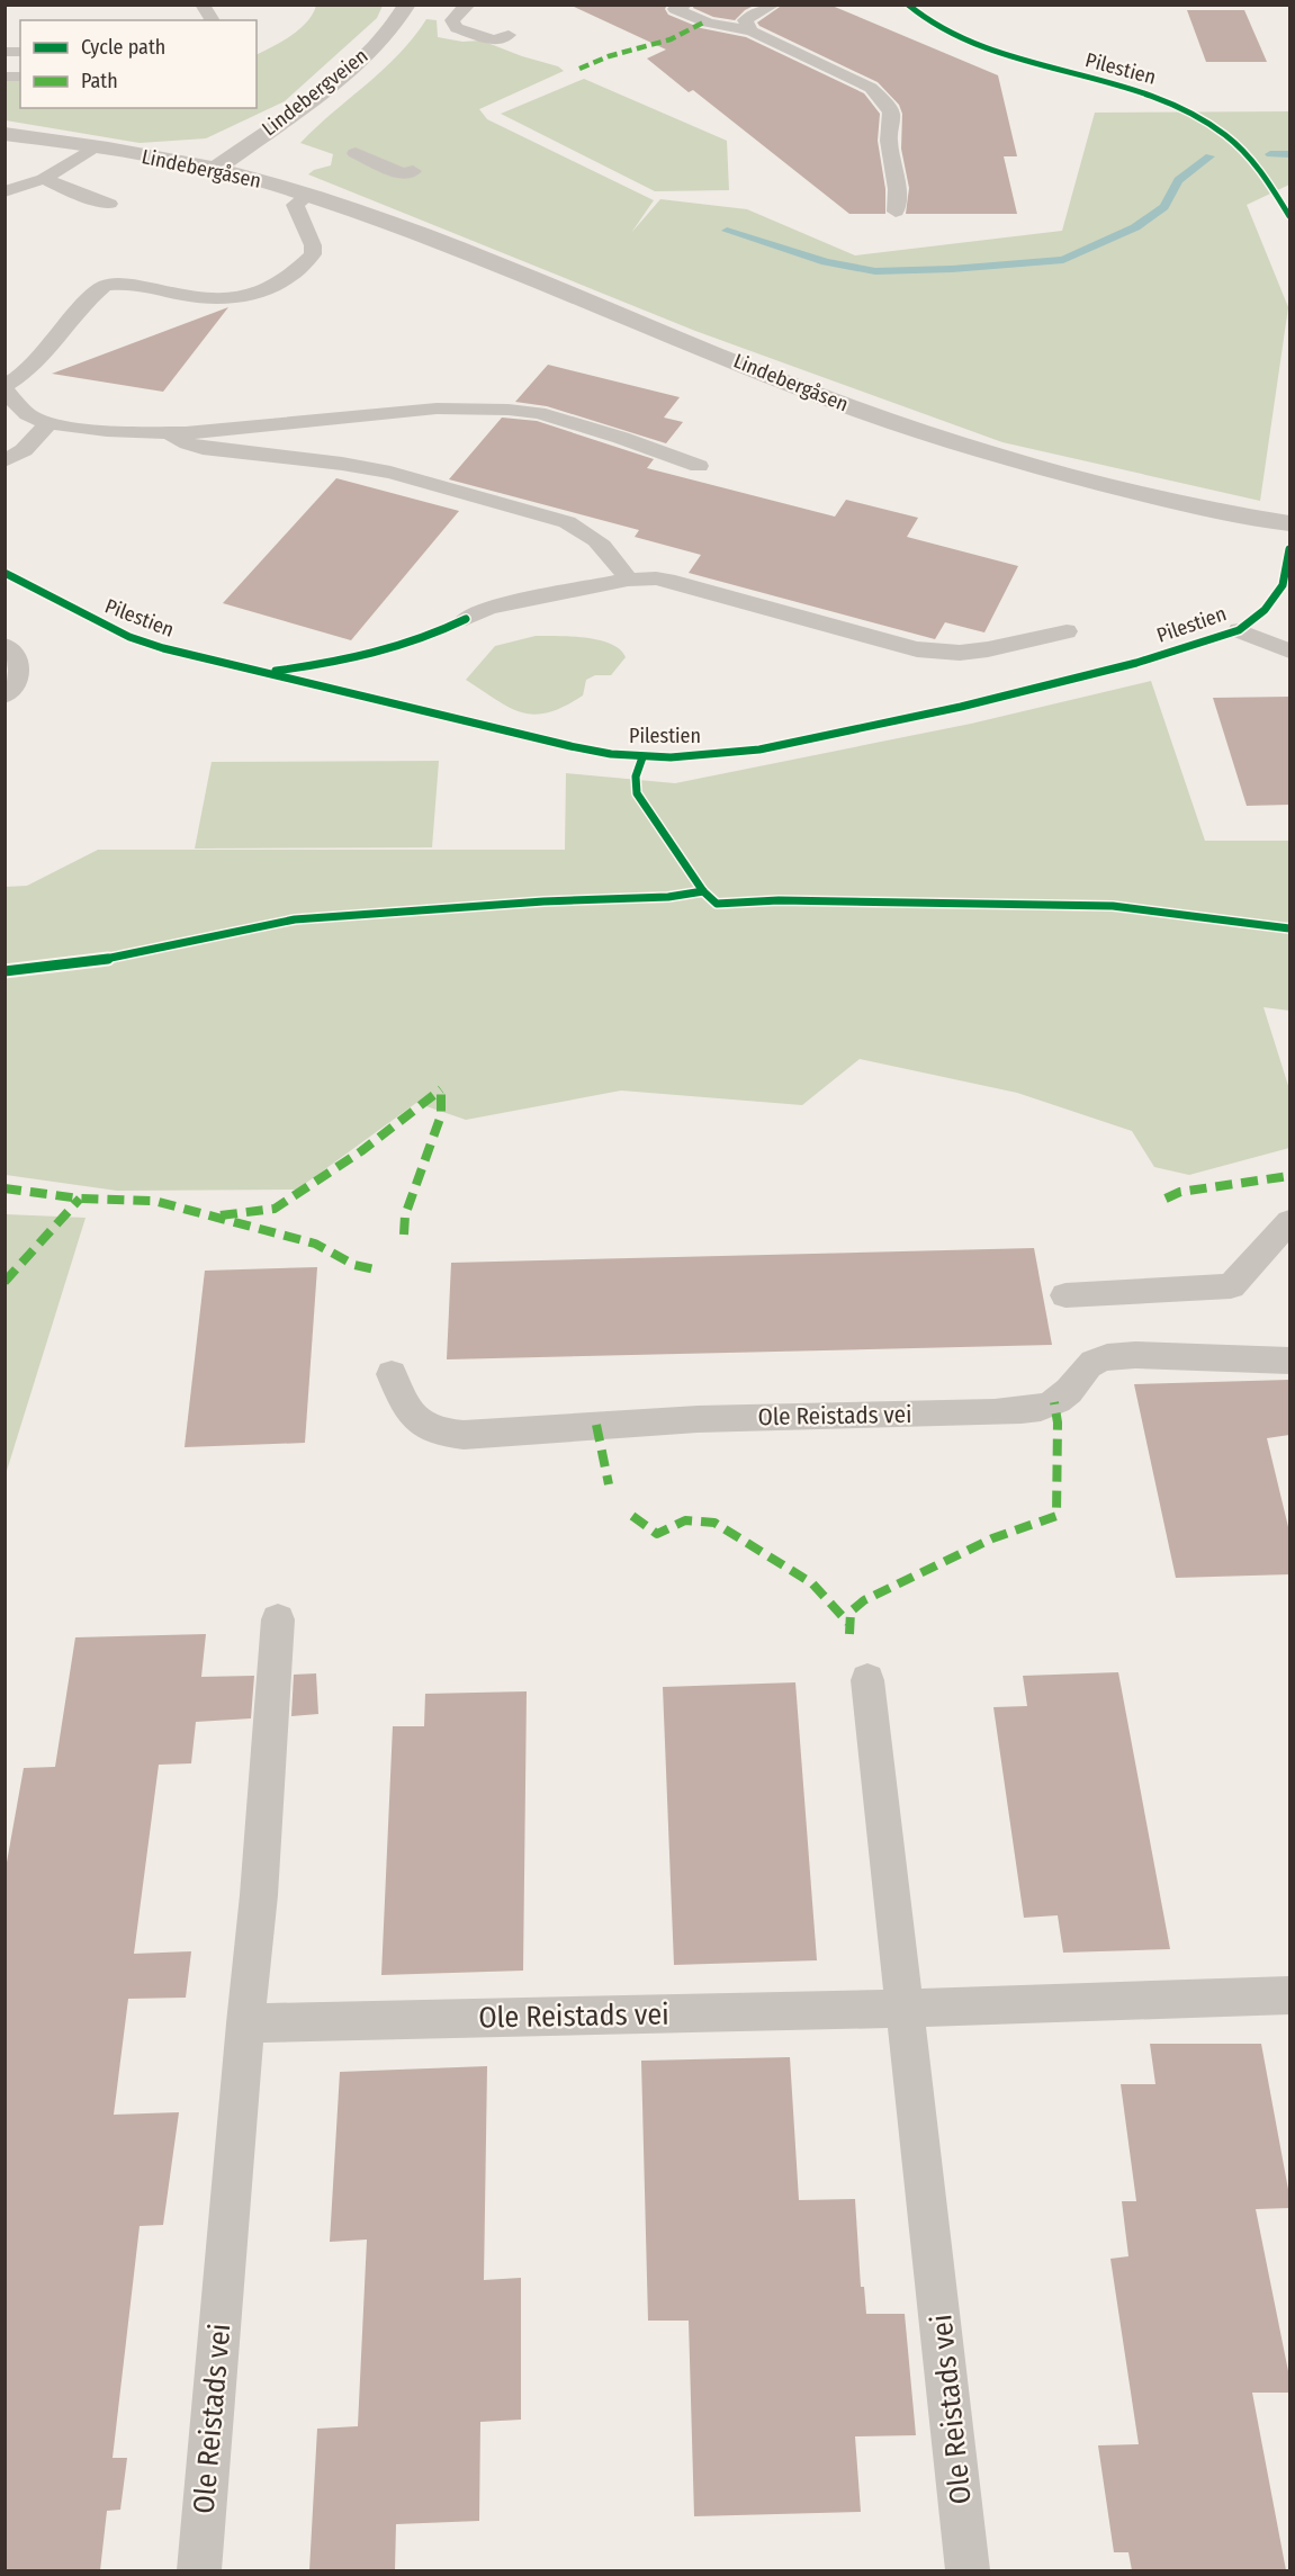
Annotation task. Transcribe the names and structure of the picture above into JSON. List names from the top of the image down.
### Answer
{
  "streets": {
    "street": ["Lindebergveien", "Lindebergåsen"],
    "lane": ["Ole Reistads vei"],
    "cycle path": ["Pilestien"]
  },
  "crossings": [
    ["Lindebergveien", "Lindebergåsen"]
  ],
  "legend": ["Cycle path", "Path"]
}
